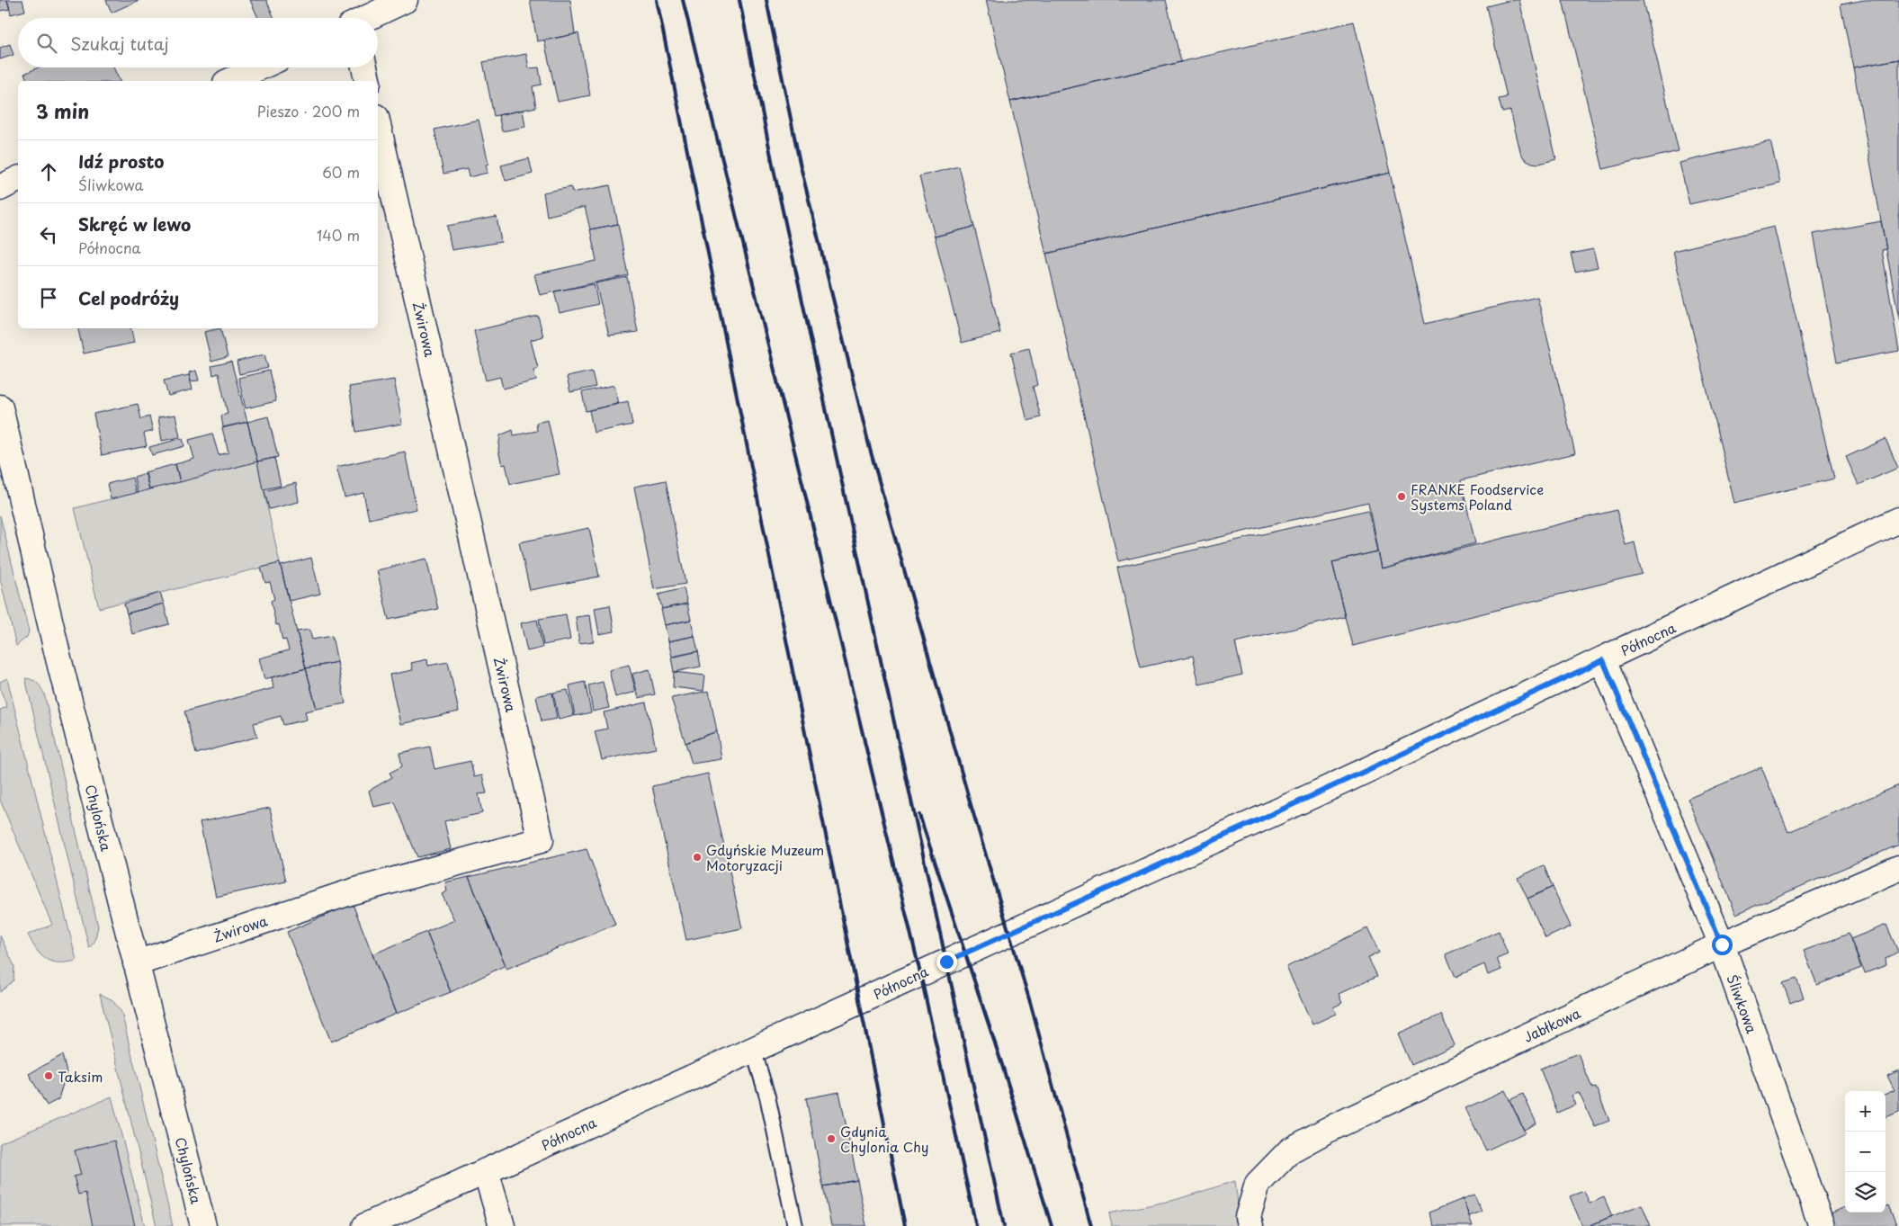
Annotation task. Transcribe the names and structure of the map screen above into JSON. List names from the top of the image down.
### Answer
{
  "streets": {
    "street": [
      "Żwirowa",
      "Północna",
      "Chylońska",
      "Śliwkowa",
      "Jabłkowa"
    ]
  },
  "crossings": [
    ["Żwirowa", "Chylońska"],
    ["Północna", "Śliwkowa"],
    ["Śliwkowa", "Jabłkowa"]
  ],
  "places": [
    "FRANKE Foodservice Systems Poland",
    "Gdyńskie Muzeum Motoryzacji",
    "Taksim",
    "Gdynia Chylonia Chy"
  ],
  "page": {
    "search": "Szukaj tutaj",
    "heading": ["3 min", "Pieszo · 200 m"],
    "list": [
      ["Idź prosto", "Śliwkowa", "60 m"],
      ["Skręć w lewo", "Północna", "140 m"],
      "Cel podróży"
    ],
    "map_buttons": ["+", "−"]
  }
}
